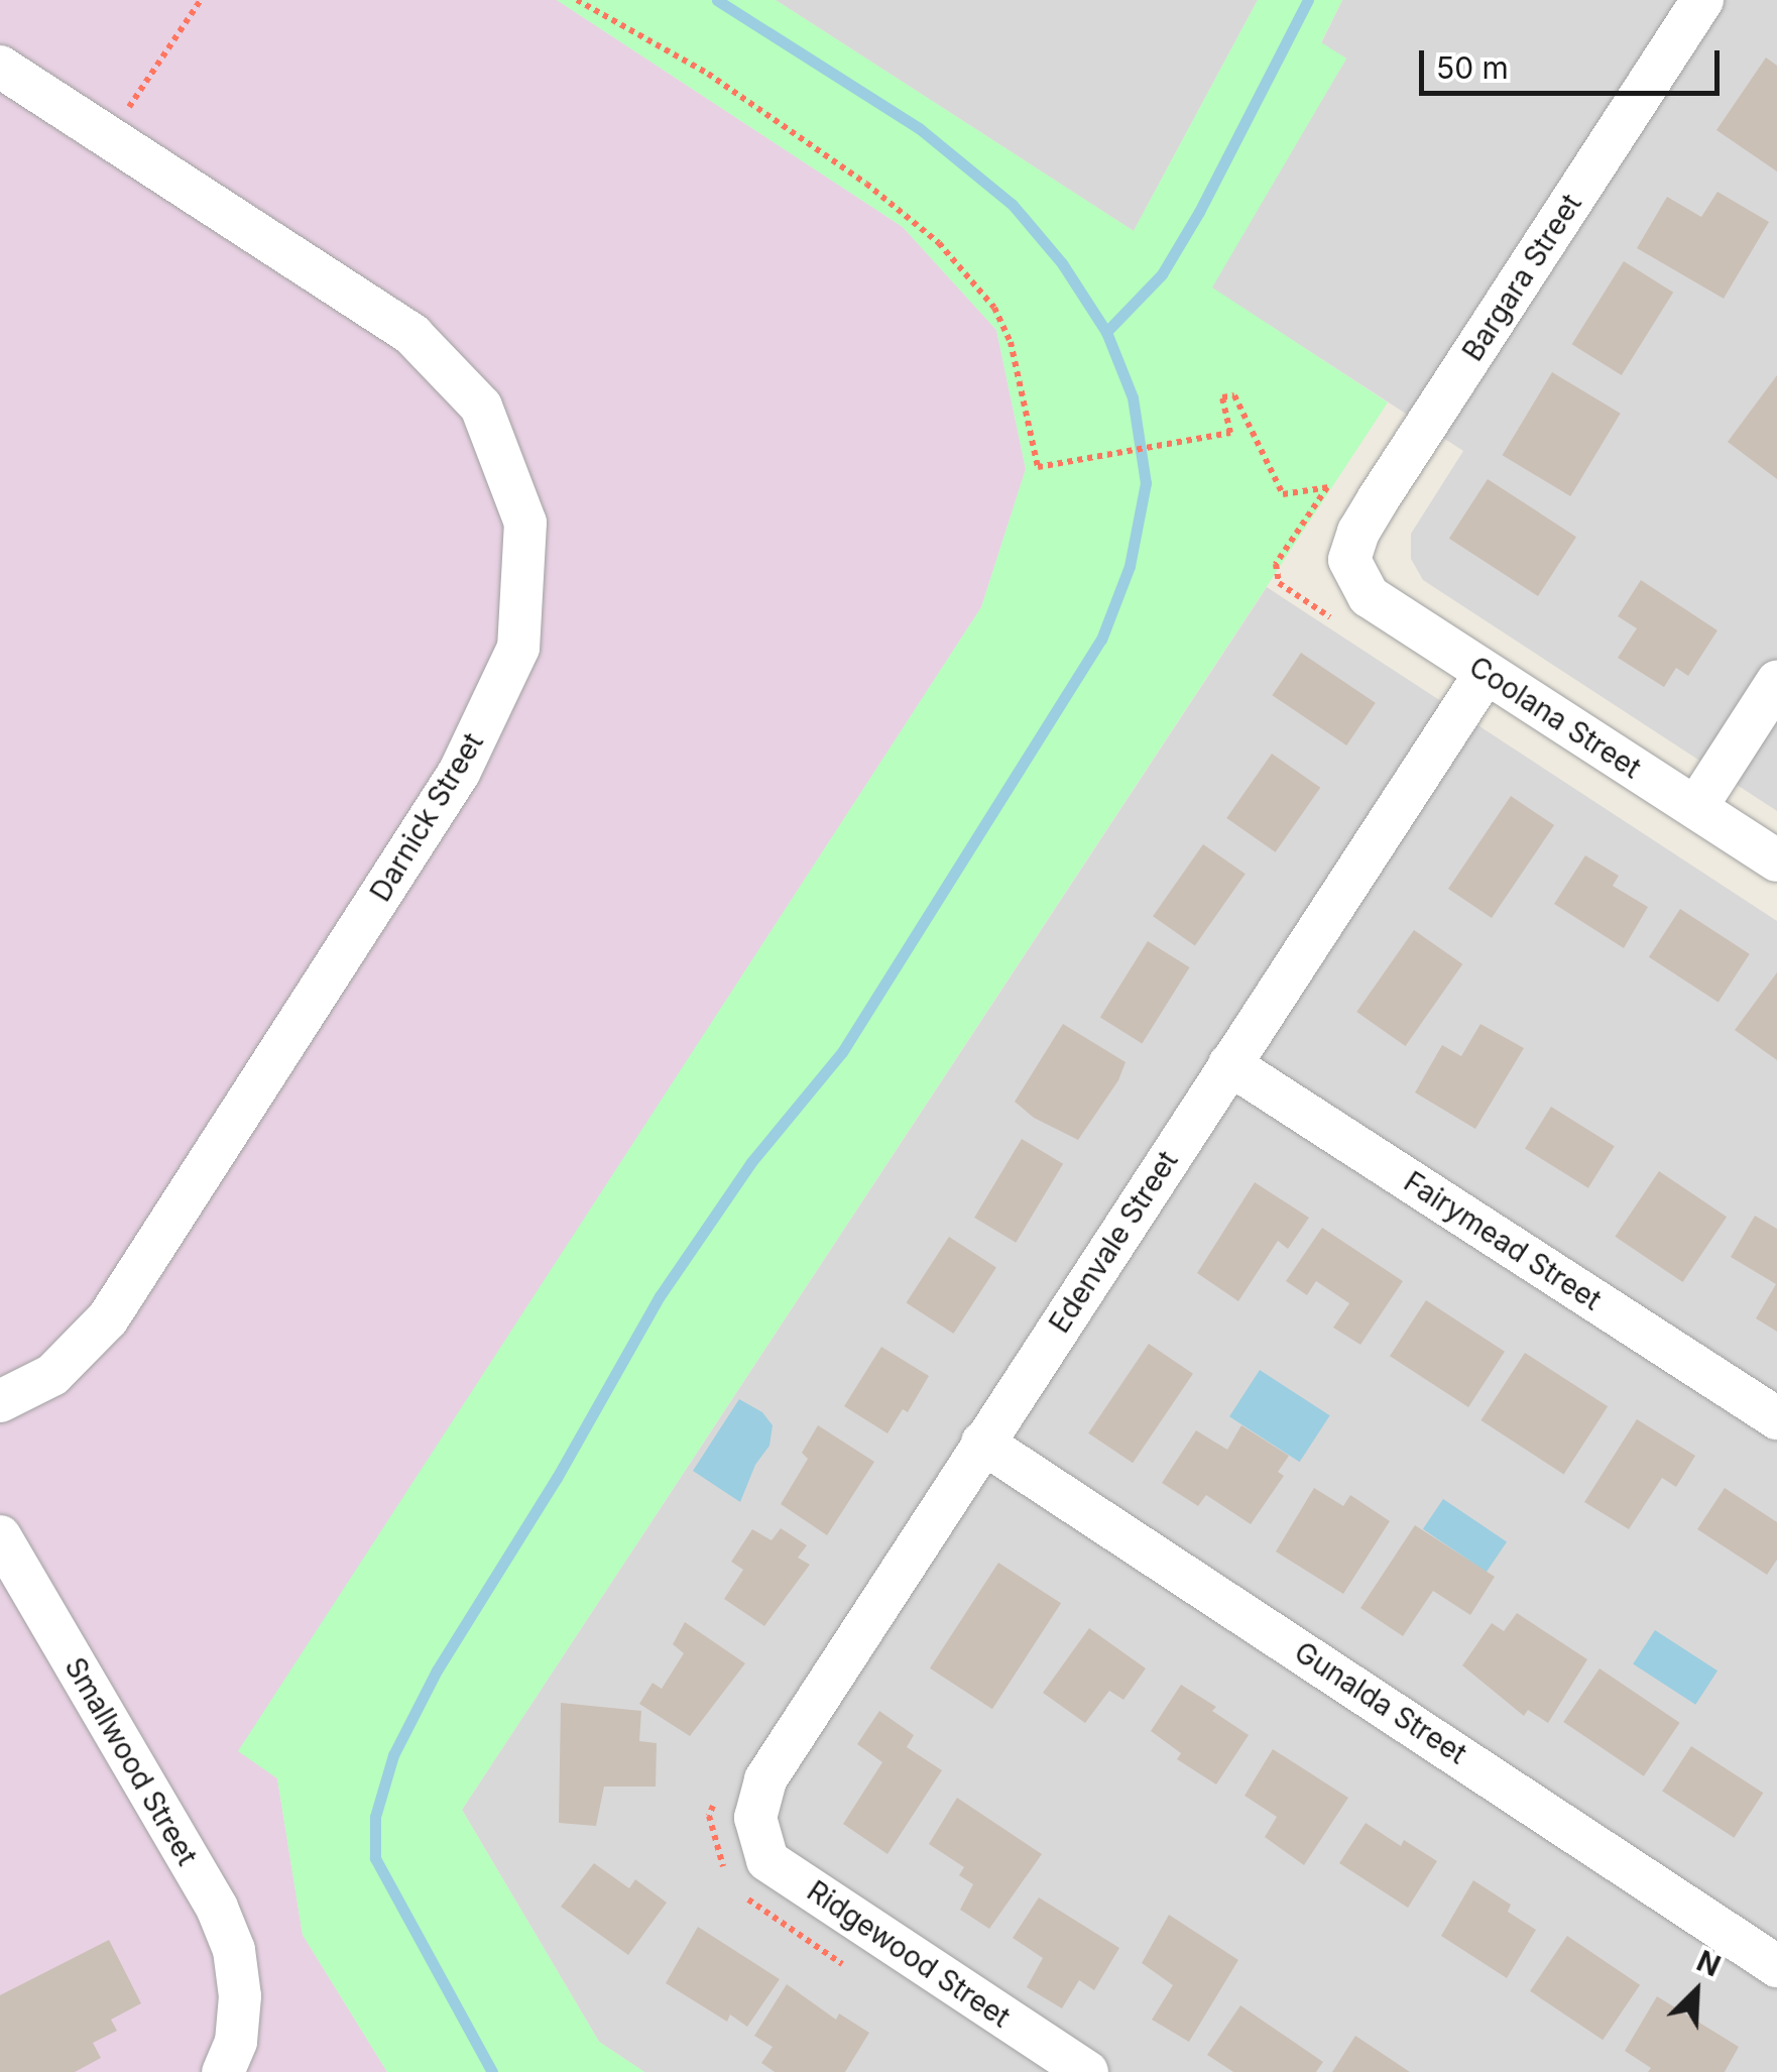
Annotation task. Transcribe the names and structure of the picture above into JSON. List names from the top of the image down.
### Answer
{
  "streets": {
    "street": [
      "Bargara Street",
      "Coolana Street",
      "Darnick Street",
      "Fairymead Street",
      "Edenvale Street",
      "Gunalda Street",
      "Smallwood Street",
      "Ridgewood Street"
    ]
  },
  "crossings": [
    ["Bargara Street", "Coolana Street"],
    ["Coolana Street", "Edenvale Street"],
    ["Fairymead Street", "Edenvale Street"],
    ["Edenvale Street", "Gunalda Street"],
    ["Edenvale Street", "Ridgewood Street"]
  ],
  "scale_bar": "50 m",
  "north": "top right"
}
